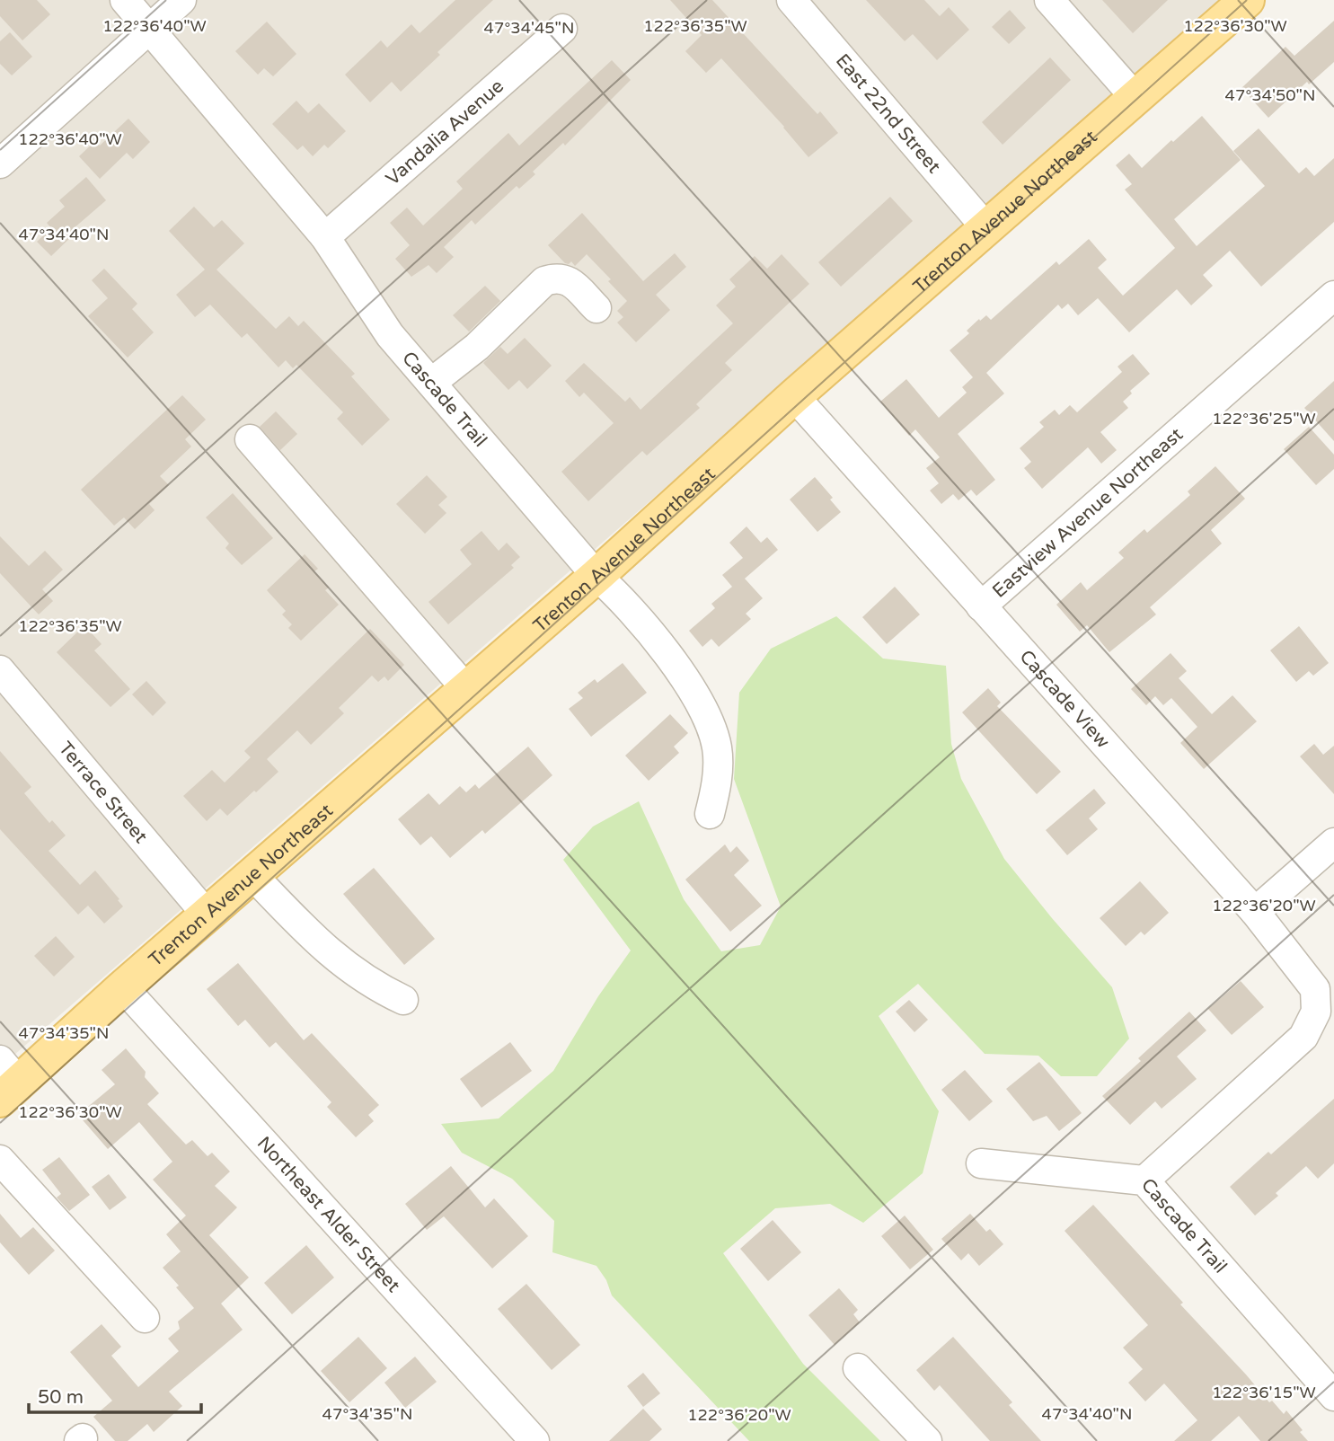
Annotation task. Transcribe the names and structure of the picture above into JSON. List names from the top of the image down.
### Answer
{
  "streets": {
    "main road": ["Trenton Avenue Northeast"],
    "street": [
      "East 22nd Street",
      "Vandalia Avenue",
      "Cascade Trail",
      "Eastview Avenue Northeast",
      "Cascade View",
      "Terrace Street",
      "Northeast Alder Street"
    ]
  },
  "crossings": [
    ["East 22nd Street", "Trenton Avenue Northeast"],
    ["Vandalia Avenue", "Cascade Trail"],
    ["Trenton Avenue Northeast", "Cascade Trail"],
    ["Trenton Avenue Northeast", "Cascade View"],
    ["Trenton Avenue Northeast", "Terrace Street"],
    ["Trenton Avenue Northeast", "Northeast Alder Street"],
    ["Cascade Trail", "Cascade View"],
    ["Eastview Avenue Northeast", "Cascade View"]
  ],
  "scale_bar": "50 m",
  "coordinates": [
    "122°36'40\"W",
    "122°36'35\"W",
    "122°36'30\"W",
    "47°34'45\"N",
    "47°34'50\"N",
    "47°34'40\"N",
    "122°36'25\"W",
    "122°36'20\"W",
    "47°34'35\"N",
    "122°36'15\"W"
  ]
}
